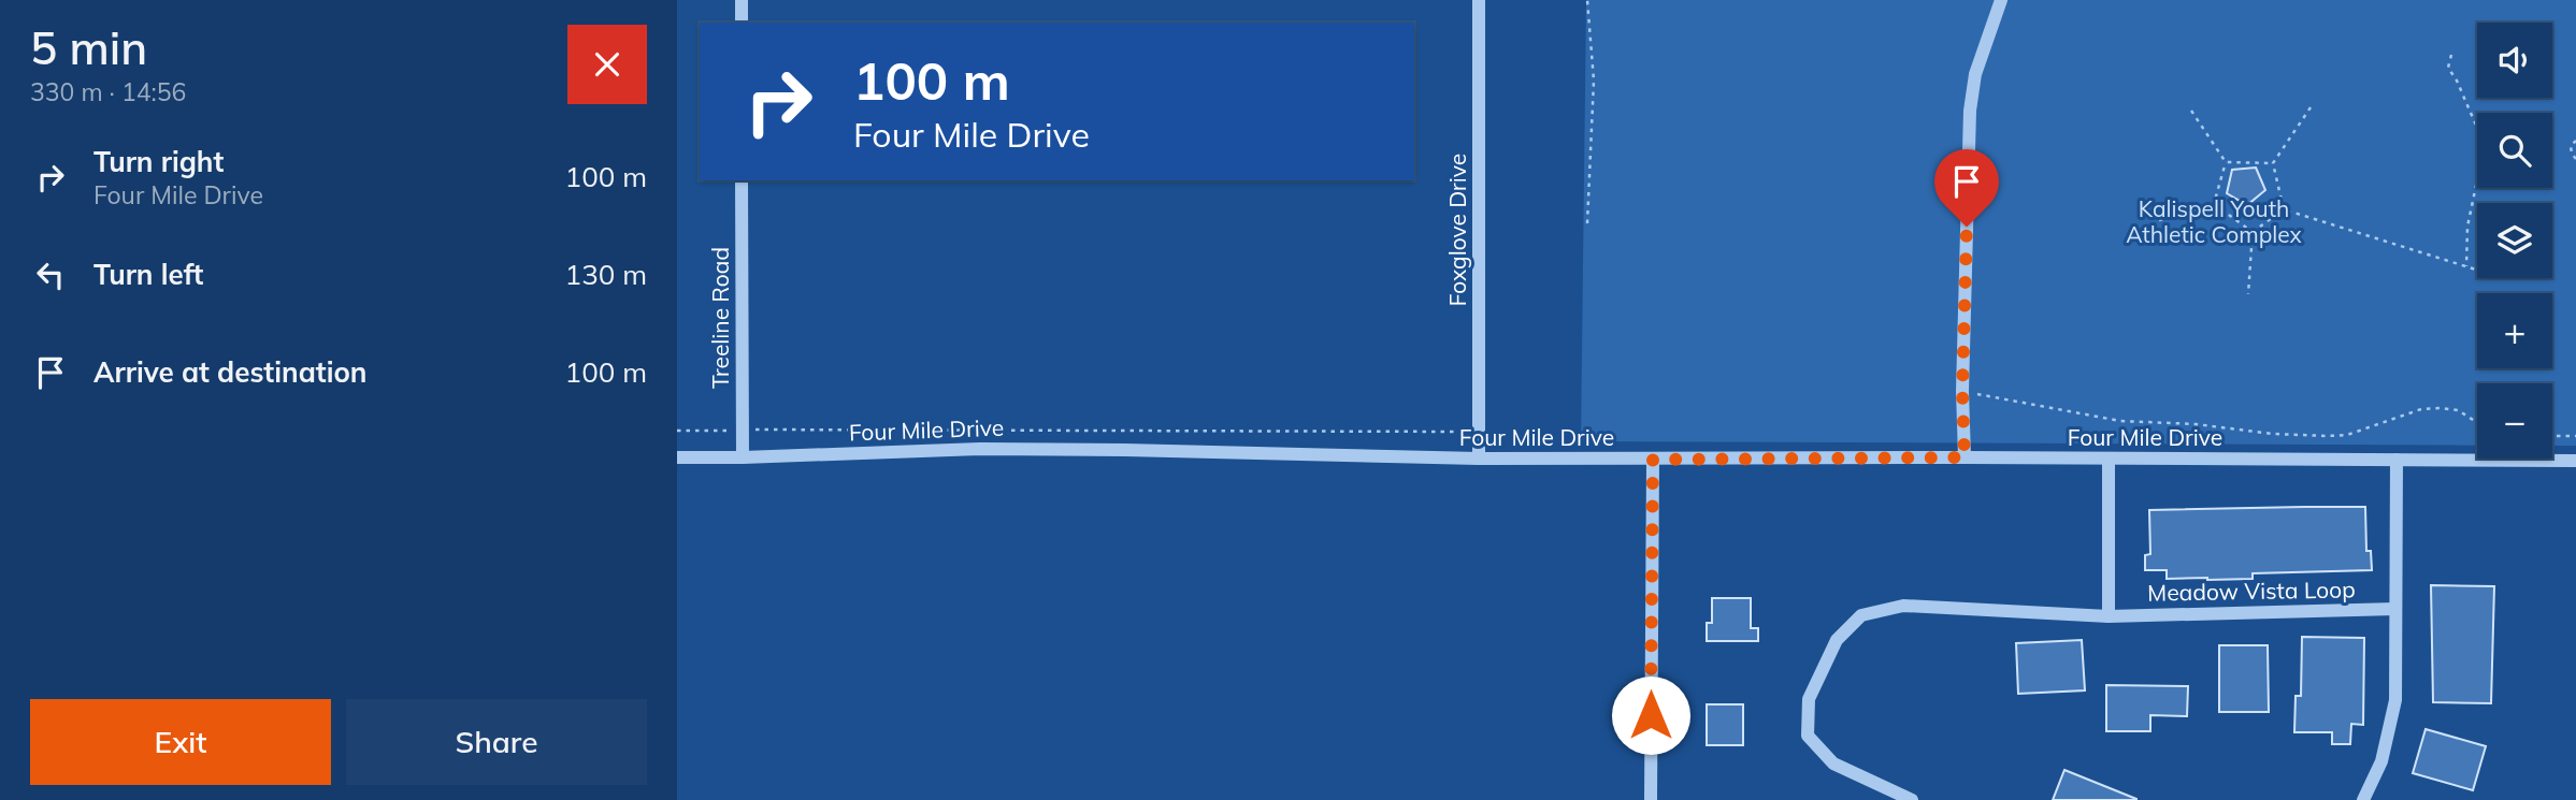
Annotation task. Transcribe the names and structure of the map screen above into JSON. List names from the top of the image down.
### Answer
{
  "streets": {
    "street": [
      "Foxglove Drive",
      "Treeline Road",
      "Four Mile Drive",
      "Meadow Vista Loop"
    ]
  },
  "crossings": [
    ["Foxglove Drive", "Four Mile Drive"],
    ["Treeline Road", "Four Mile Drive"]
  ],
  "parks": ["Kalispell Youth Athletic Complex"],
  "page": {
    "heading": ["5 min", "330 m · 14:56"],
    "map_buttons": ["+", "−"],
    "turn": ["100 m", "Four Mile Drive"],
    "list": [
      {
        "name": "Turn right",
        "note": "Four Mile Drive",
        "value": "100 m"
      },
      {
        "name": "Turn left",
        "value": "130 m"
      },
      {
        "name": "Arrive at destination",
        "value": "100 m"
      }
    ],
    "buttons": ["Exit", "Share"]
  }
}
